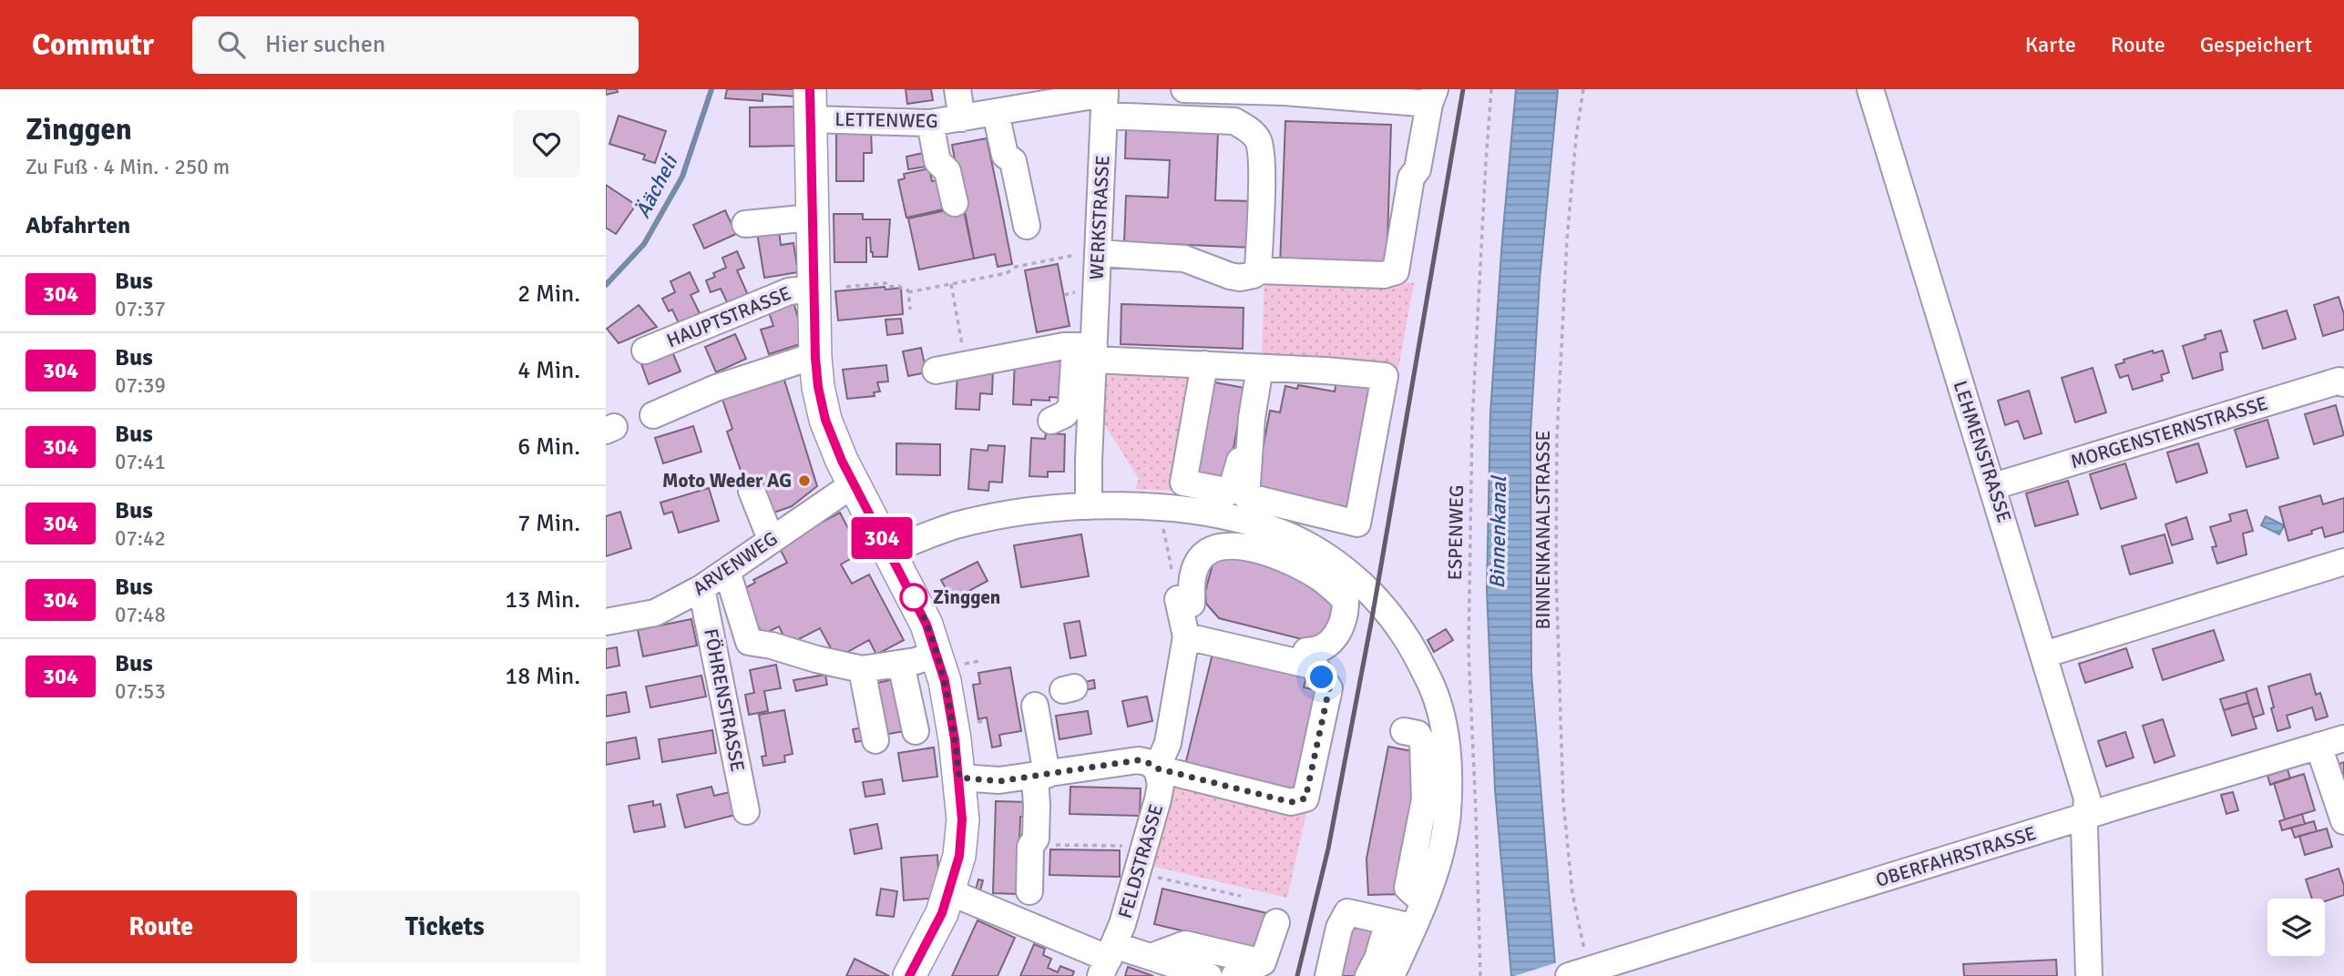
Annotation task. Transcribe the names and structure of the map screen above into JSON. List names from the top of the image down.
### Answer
{
  "streets": {
    "main road": ["HAUPTSTRASSE"],
    "street": [
      "LETTENWEG",
      "WERKSTRASSE",
      "MORGENSTERNSTRASSE",
      "LEHMENSTRASSE",
      "ARVENWEG",
      "FÖHRENSTRASSE",
      "OBERFAHRSTRASSE",
      "FELDSTRASSE"
    ],
    "path": ["BINNENKANALSTRASSE", "ESPENWEG"]
  },
  "crossings": [
    ["LETTENWEG", "WERKSTRASSE"],
    ["LETTENWEG", "HAUPTSTRASSE"],
    ["HAUPTSTRASSE", "ARVENWEG"],
    ["MORGENSTERNSTRASSE", "LEHMENSTRASSE"],
    ["LEHMENSTRASSE", "OBERFAHRSTRASSE"],
    ["BINNENKANALSTRASSE", "OBERFAHRSTRASSE"],
    ["ARVENWEG", "FÖHRENSTRASSE"]
  ],
  "water": ["Äächeli", "Binnenkanal"],
  "places": ["Moto Weder AG", "Zinggen"],
  "lines": ["bus line 304"],
  "page": {
    "header": "Commutr",
    "search": "Hier suchen",
    "nav": ["Karte", "Route", "Gespeichert"],
    "heading": [
      ["Zinggen", "Zu Fuß · 4 Min. · 250 m"],
      "Abfahrten"
    ],
    "on_map": "304",
    "list": [
      {
        "mark": "304",
        "name": "Bus",
        "note": "07:37",
        "value": "2 Min."
      },
      {
        "mark": "304",
        "name": "Bus",
        "note": "07:39",
        "value": "4 Min."
      },
      {
        "mark": "304",
        "name": "Bus",
        "note": "07:41",
        "value": "6 Min."
      },
      {
        "mark": "304",
        "name": "Bus",
        "note": "07:42",
        "value": "7 Min."
      },
      {
        "mark": "304",
        "name": "Bus",
        "note": "07:48",
        "value": "13 Min."
      },
      {
        "mark": "304",
        "name": "Bus",
        "note": "07:53",
        "value": "18 Min."
      }
    ],
    "buttons": ["Route", "Tickets"]
  }
}
